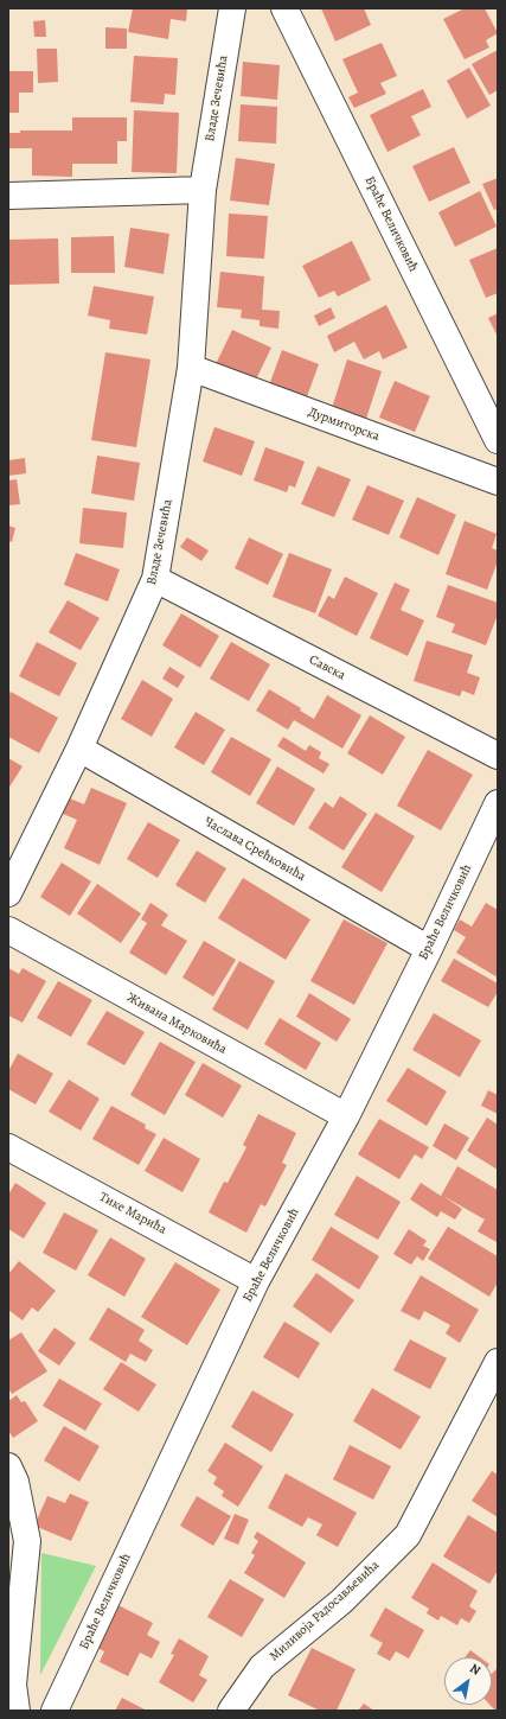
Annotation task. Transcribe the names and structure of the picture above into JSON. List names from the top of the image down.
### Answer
{
  "streets": {
    "street": [
      "Владе Зечевића",
      "Браће Величковић",
      "Дурмиторска",
      "Савска",
      "Часлава Срећковића",
      "Живана Марковића",
      "Тике Марића",
      "Миливоја Радосављевића"
    ]
  },
  "crossings": [
    ["Владе Зечевића", "Дурмиторска"],
    ["Владе Зечевића", "Савска"],
    ["Владе Зечевића", "Часлава Срећковића"],
    ["Браће Величковић", "Часлава Срећковића"],
    ["Браће Величковић", "Живана Марковића"],
    ["Браће Величковић", "Тике Марића"]
  ],
  "north": "top right"
}
